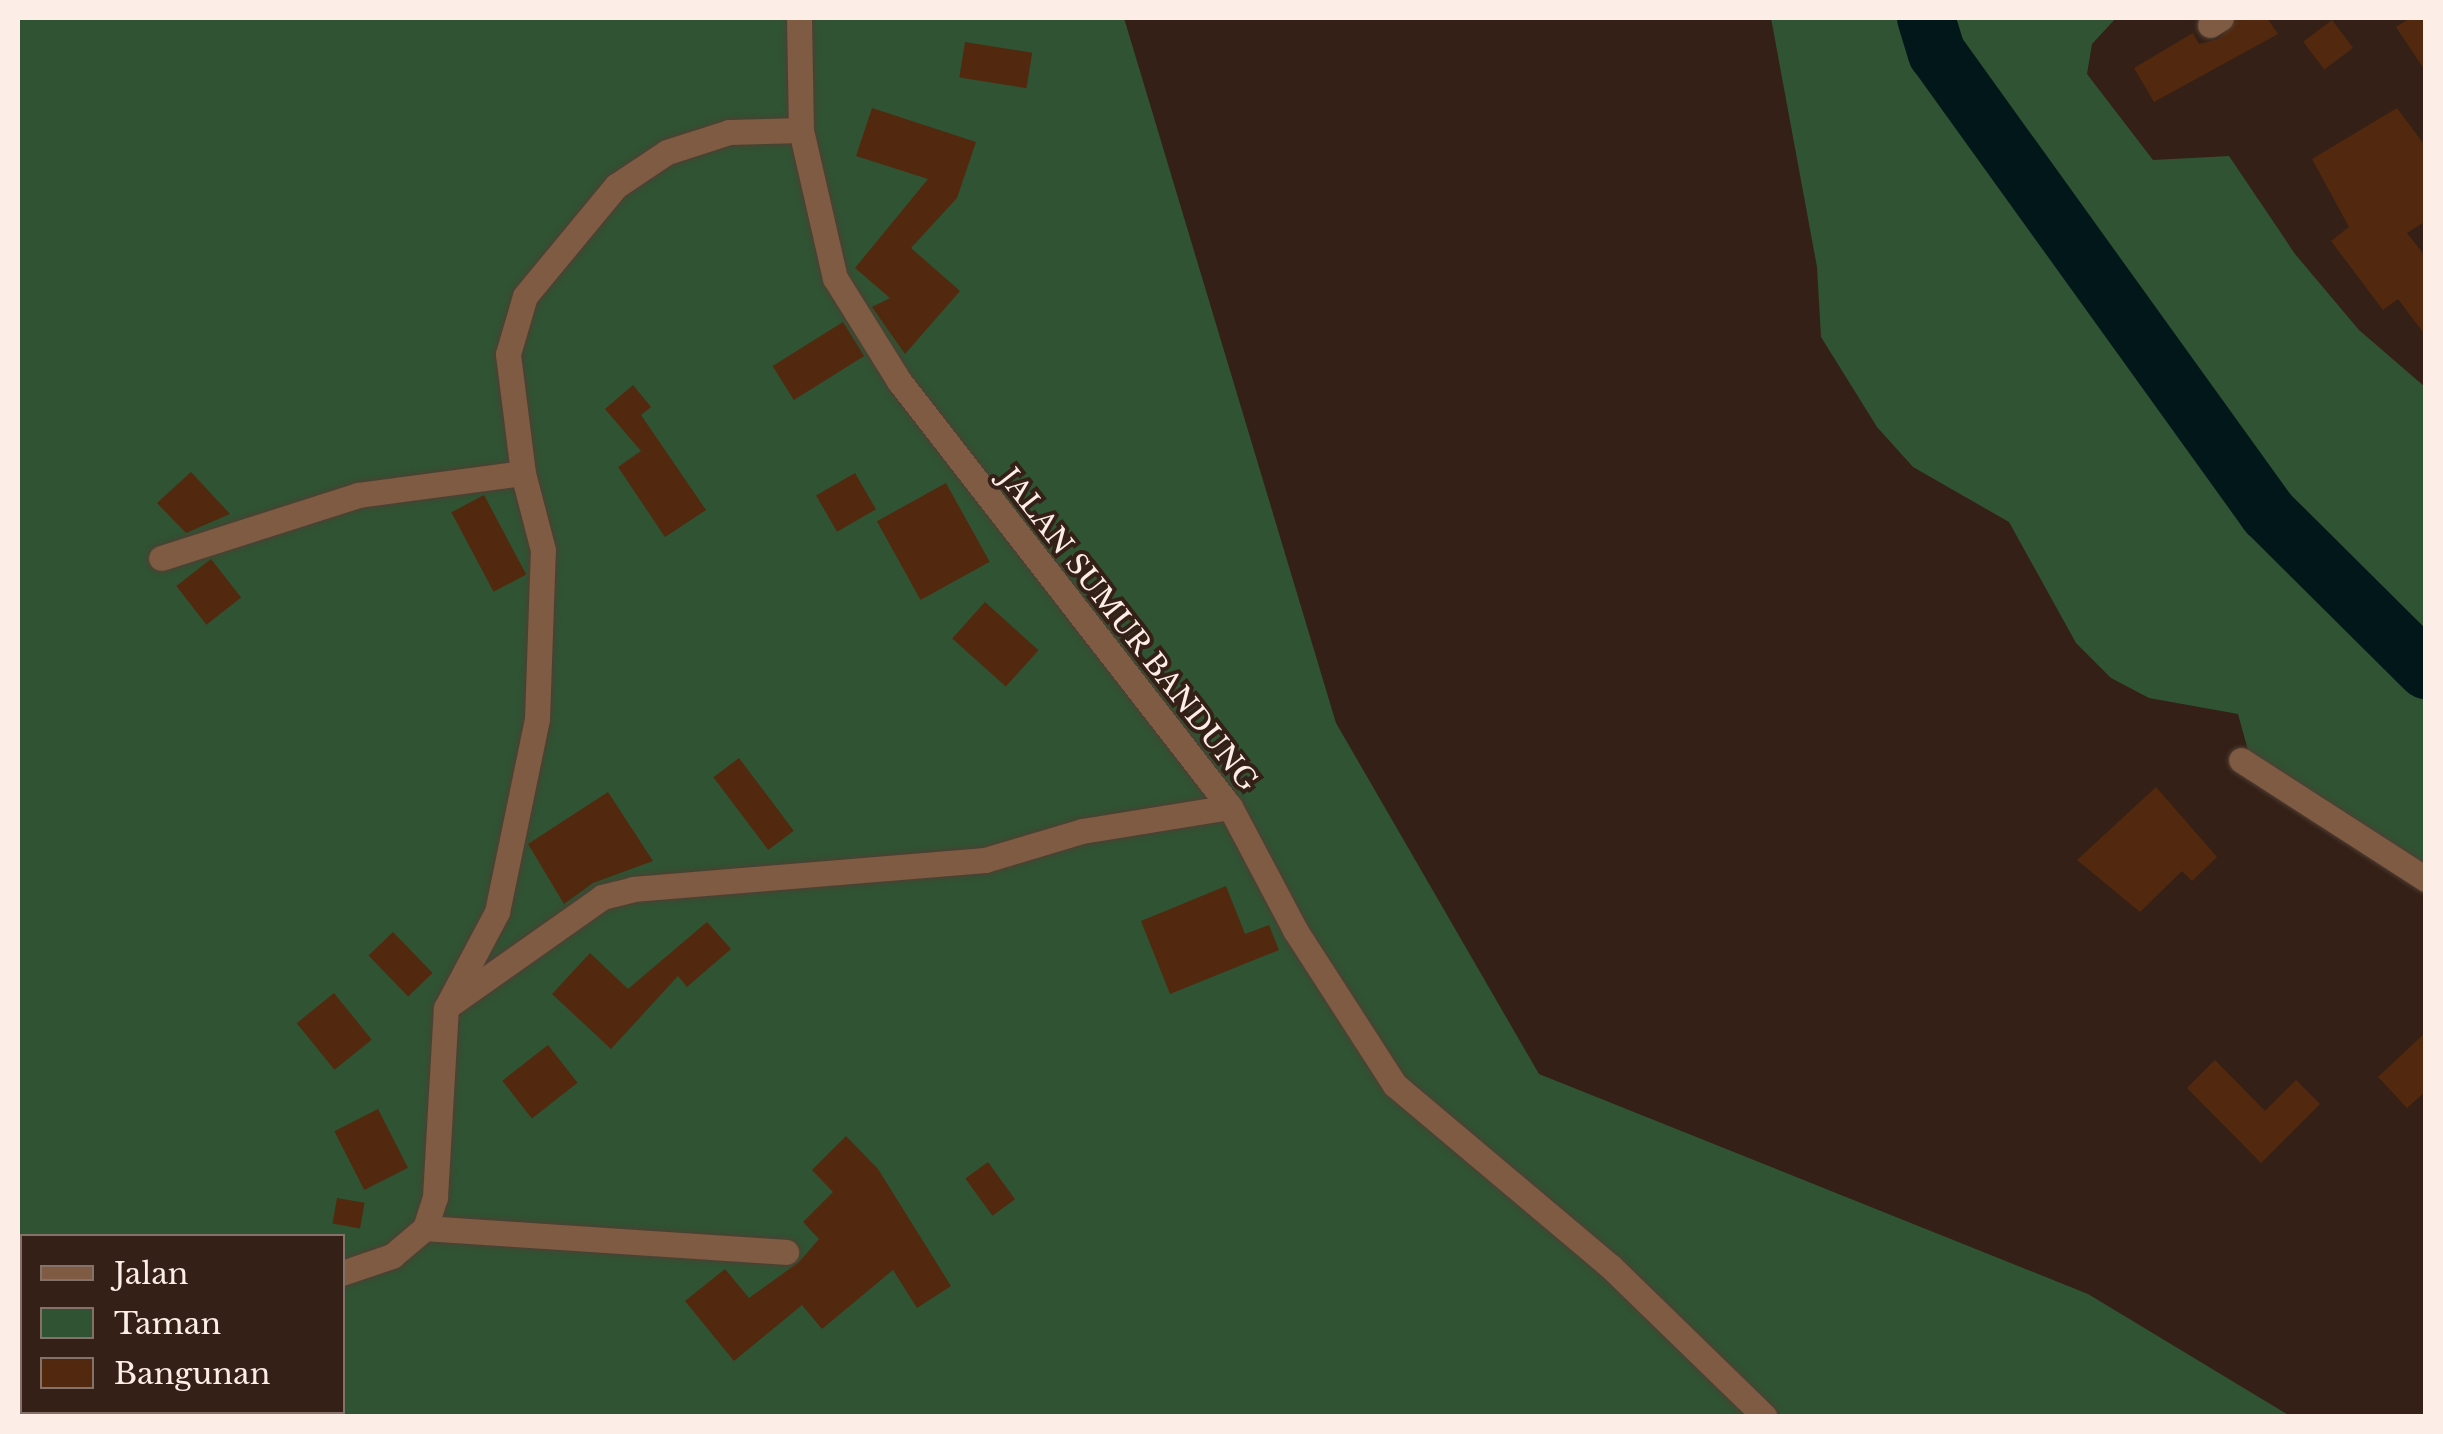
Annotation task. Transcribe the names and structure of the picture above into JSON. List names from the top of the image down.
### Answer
{
  "streets": {
    "street": ["JALAN SUMUR BANDUNG"]
  },
  "legend": ["Jalan", "Taman", "Bangunan"]
}
